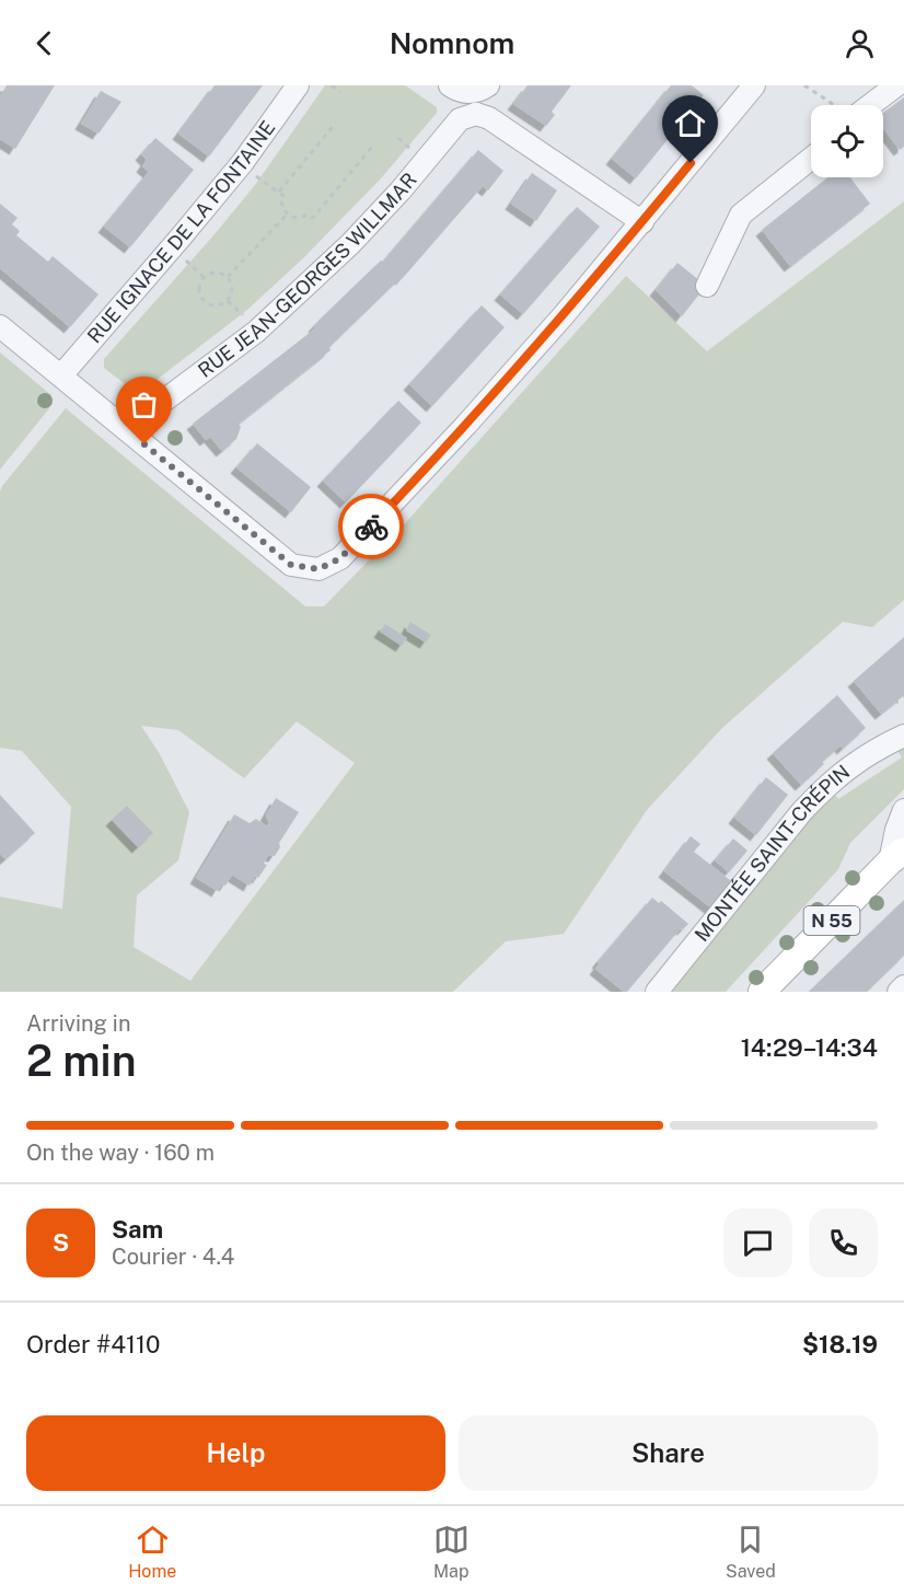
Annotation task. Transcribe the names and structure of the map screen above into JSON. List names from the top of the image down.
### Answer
{
  "streets": {
    "main road": ["N 55"],
    "street": ["RUE IGNACE DE LA FONTAINE", "RUE JEAN-GEORGES WILLMAR", "MONTÉE SAINT-CRÉPIN"]
  },
  "page": {
    "header": "Nomnom",
    "heading": ["2 min", "Arriving in", "14:29–14:34"],
    "panel": [
      "Sam",
      "Courier · 4.4",
      "Order #4110",
      "$18.19"
    ],
    "bar": "On the way · 160 m",
    "round": "S",
    "buttons": ["Help", "Share"],
    "tabs": ["Home", "Map", "Saved"]
  }
}
